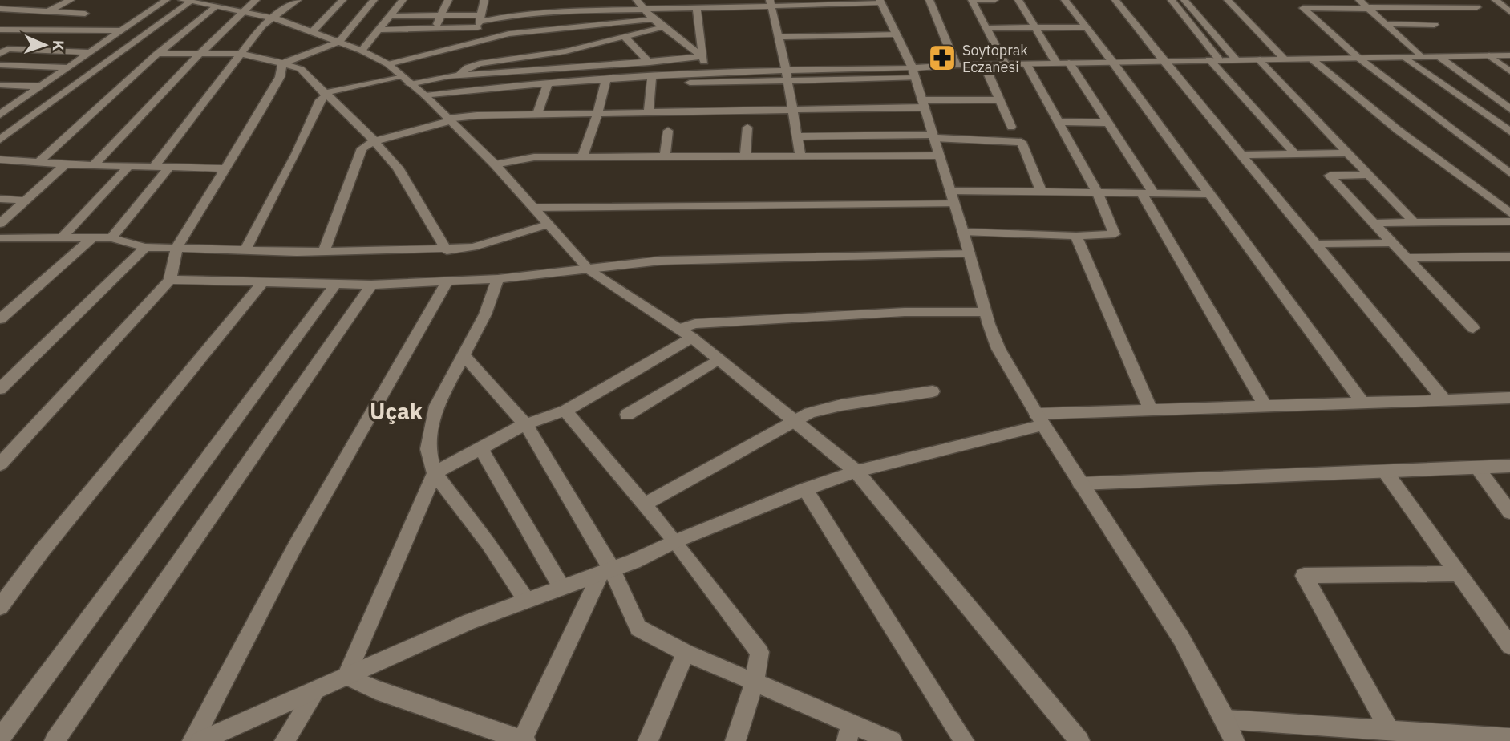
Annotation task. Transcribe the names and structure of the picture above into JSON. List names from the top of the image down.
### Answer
{
  "districts": ["Uçak"],
  "places": {
    "pharmacy": ["Soytoprak Eczanesi"]
  },
  "north": "right"
}
